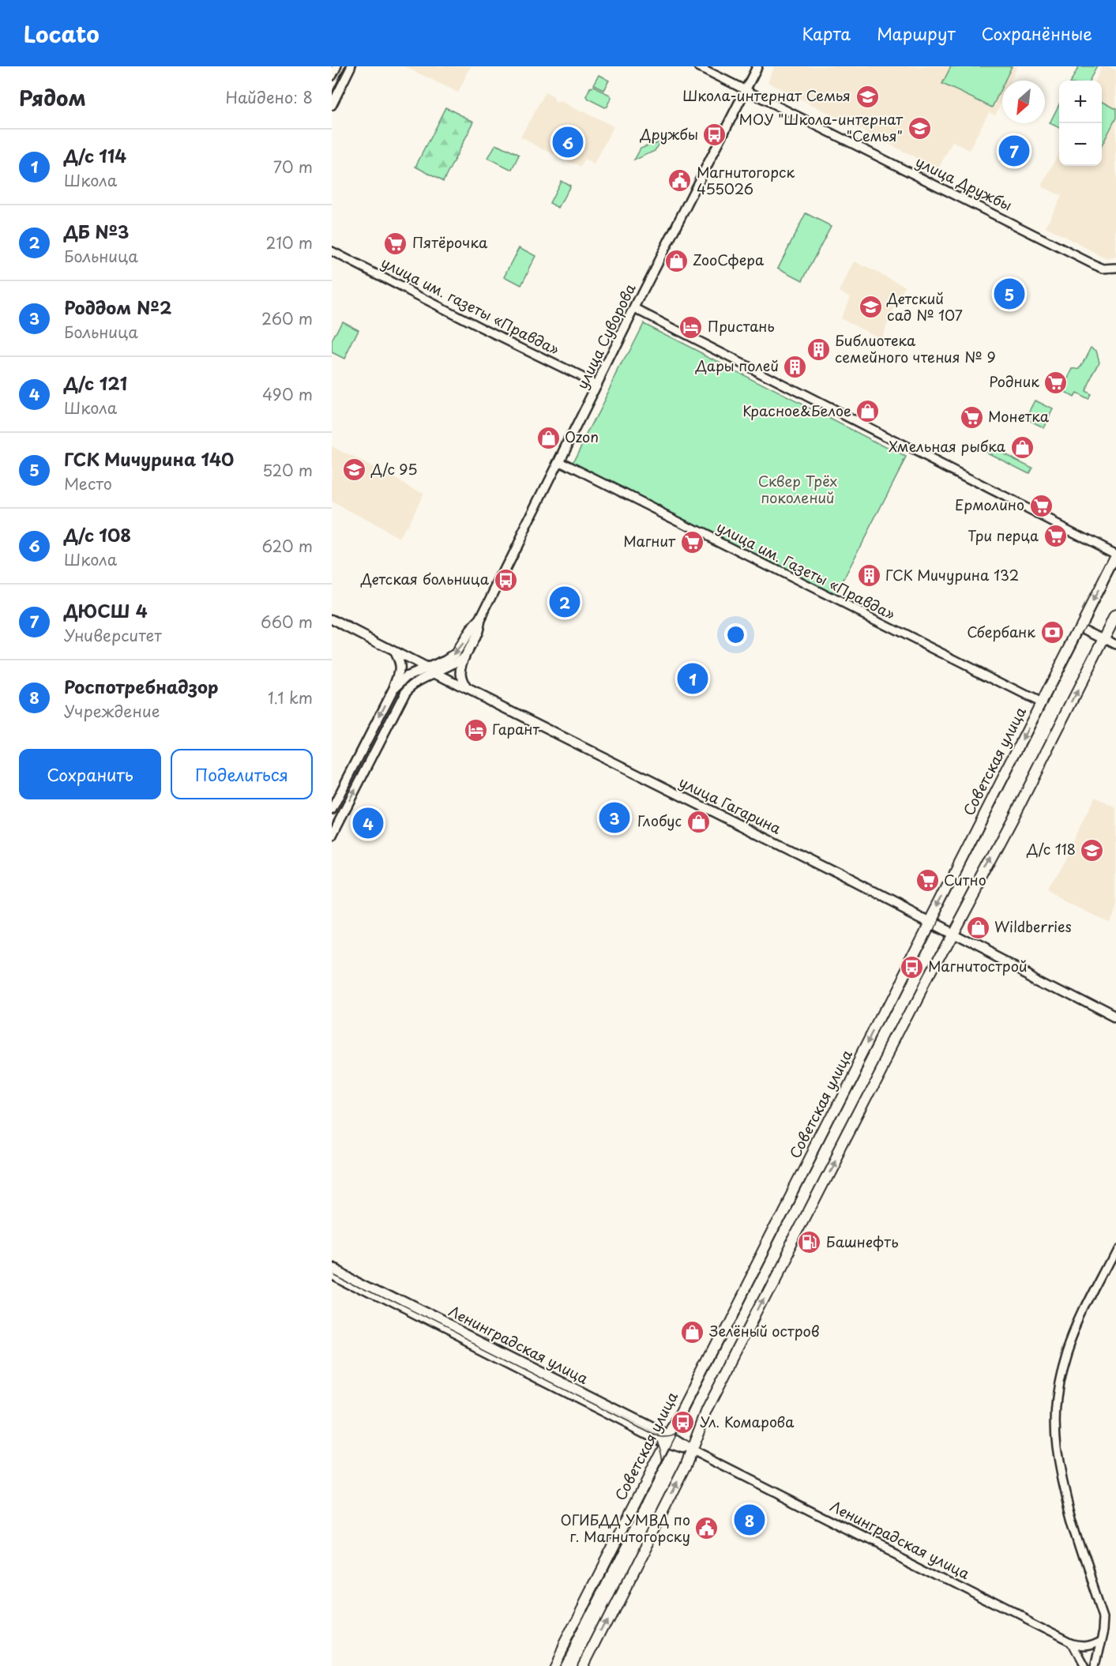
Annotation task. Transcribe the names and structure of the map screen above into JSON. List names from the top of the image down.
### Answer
{
  "streets": {
    "main road": [
      "улица Суворова",
      "Советская улица",
      "улица Гагарина",
      "Ленинградская улица"
    ],
    "street": ["улица Дружбы", "улица им. газеты «Правда»", "улица им. Газеты «Правда»"]
  },
  "crossings": [
    ["улица Дружбы", "улица Суворова"],
    ["улица им. газеты «Правда»", "улица Суворова"],
    ["улица Суворова", "улица им. Газеты «Правда»"],
    ["улица Суворова", "улица Гагарина"],
    ["улица им. Газеты «Правда»", "Советская улица"],
    ["Советская улица", "улица Гагарина"],
    ["Советская улица", "Ленинградская улица"]
  ],
  "parks": ["Сквер Трёх поколений"],
  "places": {
    "school or university": [
      "Школа-интернат Семья",
      "МОУ \"Школа-интернат \"Семья\"",
      "Детский сад № 107",
      "Д/с 95",
      "Д/с 118"
    ],
    "bus stop": [
      "Дружбы",
      "Детская больница",
      "Магнитострой",
      "Ул. Комарова"
    ],
    "public building": ["Магнитогорск 455026", "ОГИБДД УМВД по г. Магнитогорску"],
    "supermarket": [
      "Пятёрочка",
      "Родник",
      "Монетка",
      "Ермолино",
      "Три перца",
      "Магнит",
      "Ситно"
    ],
    "shop": [
      "ZooСфера",
      "Красное&Белое",
      "Ozon",
      "Хмельная рыбка",
      "Глобус",
      "Wildberries",
      "Зелёный остров"
    ],
    "hotel": ["Пристань", "Гарант"],
    "building": ["Библиотека семейного чтения № 9", "Дары полей", "ГСК Мичурина 132"],
    "bank": ["Сбербанк"],
    "fuel station": ["Башнефть"]
  },
  "north": "bottom left",
  "page": {
    "header": "Locato",
    "nav": ["Карта", "Маршрут", "Сохранённые"],
    "heading": ["Рядом", "Найдено: 8"],
    "map_buttons": ["+", "−"],
    "pins": [
      "6",
      "7",
      "5",
      "2",
      "1",
      "3",
      "4",
      "8"
    ],
    "list": [
      {
        "mark": "1",
        "name": "Д/с 114",
        "note": "Школа",
        "value": "70 m"
      },
      {
        "mark": "2",
        "name": "ДБ №3",
        "note": "Больница",
        "value": "210 m"
      },
      {
        "mark": "3",
        "name": "Роддом №2",
        "note": "Больница",
        "value": "260 m"
      },
      {
        "mark": "4",
        "name": "Д/с 121",
        "note": "Школа",
        "value": "490 m"
      },
      {
        "mark": "5",
        "name": "ГСК Мичурина 140",
        "note": "Место",
        "value": "520 m"
      },
      {
        "mark": "6",
        "name": "Д/с 108",
        "note": "Школа",
        "value": "620 m"
      },
      {
        "mark": "7",
        "name": "ДЮСШ 4",
        "note": "Университет",
        "value": "660 m"
      },
      {
        "mark": "8",
        "name": "Роспотребнадзор",
        "note": "Учреждение",
        "value": "1.1 km"
      }
    ],
    "buttons": ["Сохранить", "Поделиться"]
  }
}
